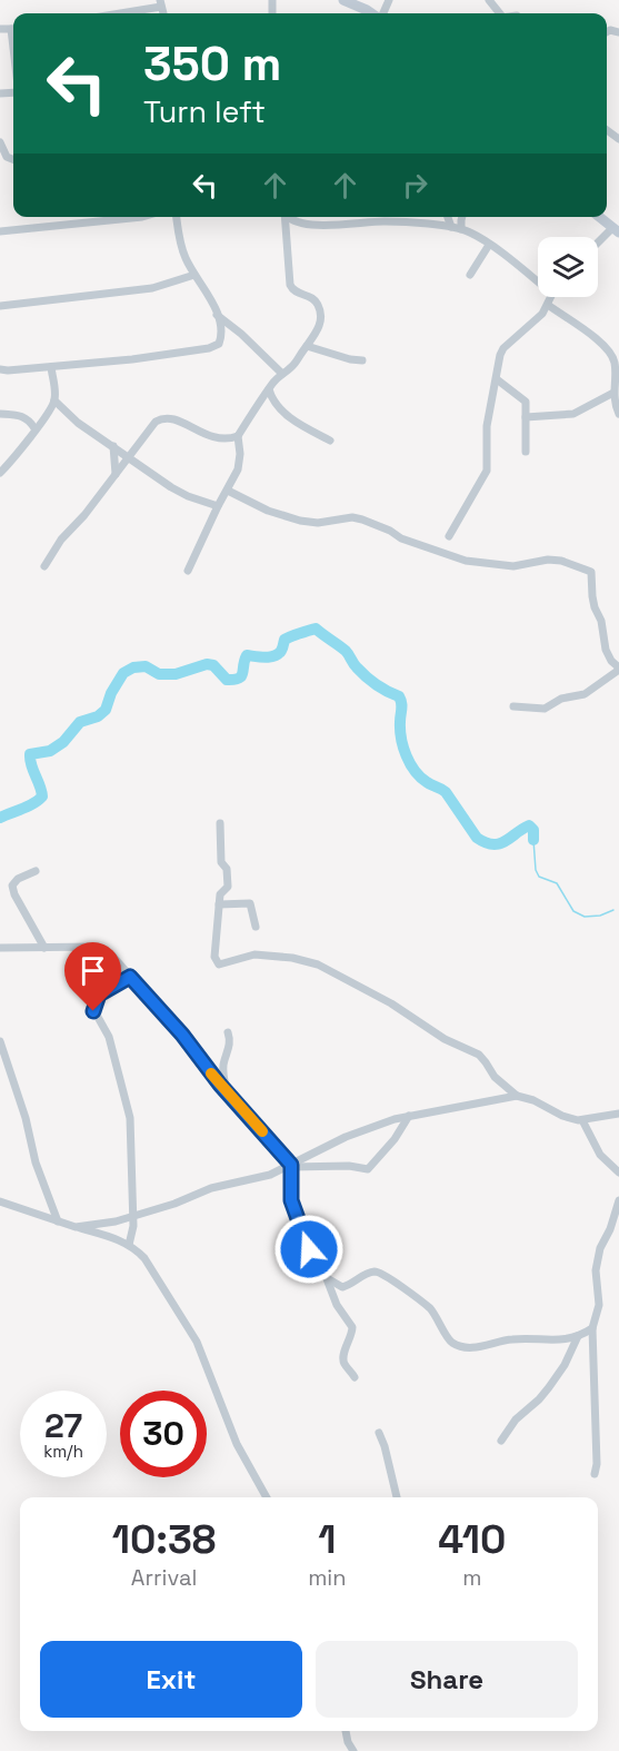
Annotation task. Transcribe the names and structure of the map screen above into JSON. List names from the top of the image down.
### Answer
{
  "page": {
    "turn": ["350 m", "Turn left"],
    "speed": "27 km/h",
    "limit": "30",
    "eta": [
      "10:38",
      "Arrival",
      "1",
      "min",
      "410",
      "m"
    ],
    "buttons": ["Exit", "Share"]
  }
}
